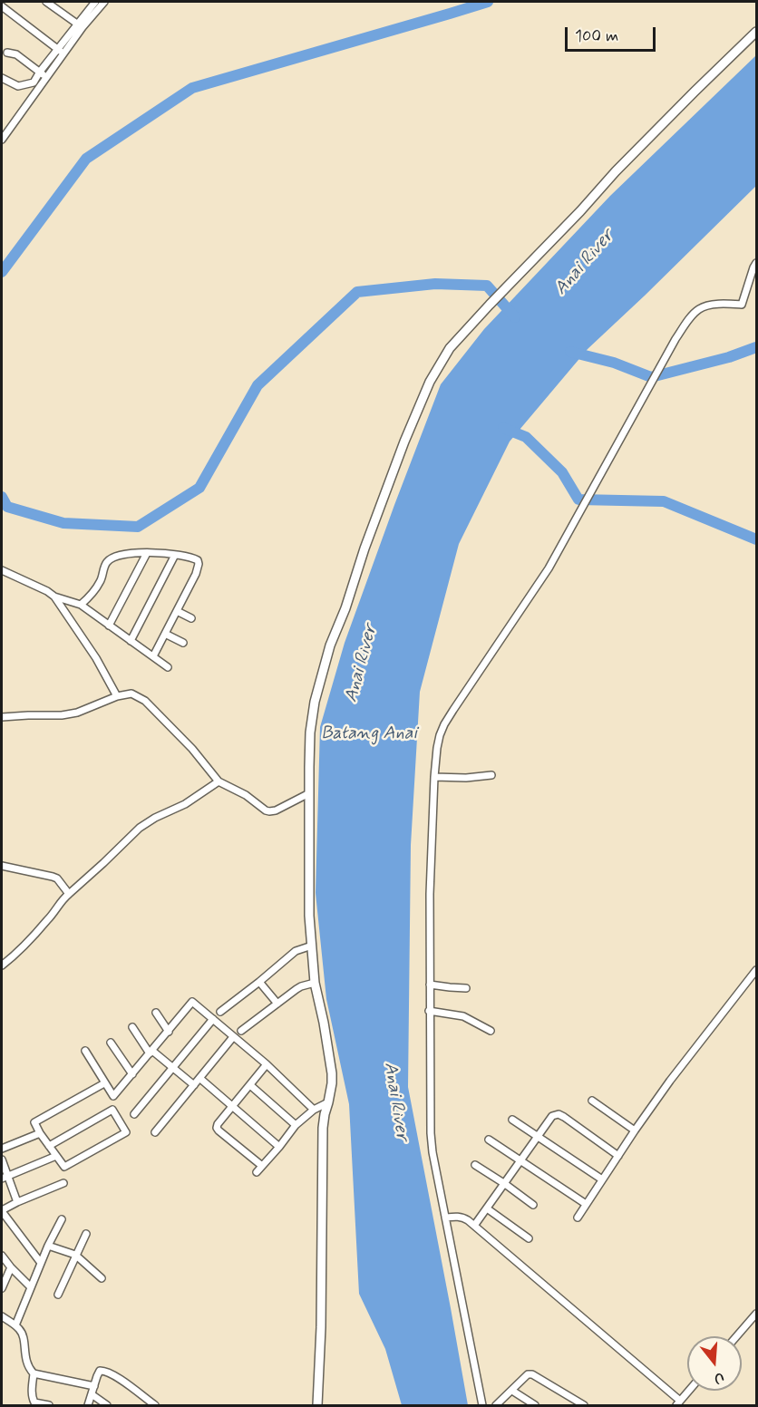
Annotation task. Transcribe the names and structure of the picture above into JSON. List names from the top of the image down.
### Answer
{
  "water": ["Anai River", "Batang Anai"],
  "scale_bar": "100 m",
  "north": "bottom"
}
